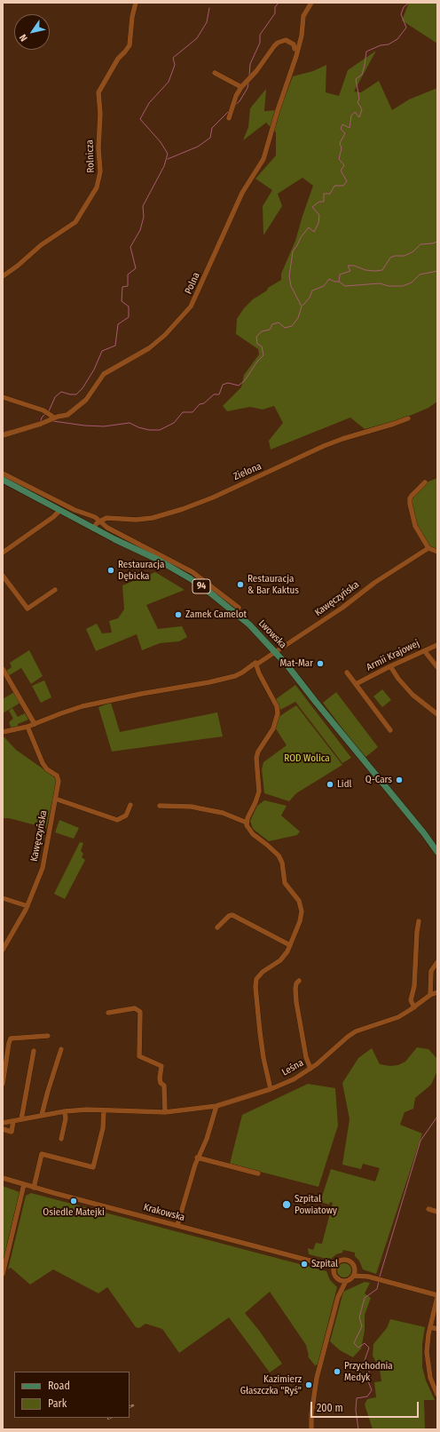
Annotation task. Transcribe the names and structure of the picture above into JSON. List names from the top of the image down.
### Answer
{
  "streets": {
    "main road": ["94", "Lwowska"],
    "street": [
      "Rolnicza",
      "Polna",
      "Zielona",
      "Kawęczyńska",
      "Armii Krajowej",
      "Leśna",
      "Krakowska"
    ]
  },
  "crossings": [
    ["Kawęczyńska", "Lwowska"]
  ],
  "parks": ["ROD Wolica"],
  "places": [
    "Restauracja Dębicka",
    "Restauracja & Bar Kaktus",
    "Zamek Camelot",
    "Mat-Mar",
    "Q-Cars",
    "Lidl",
    "Osiedle Matejki",
    "Szpital Powiatowy",
    "Szpital",
    "Przychodnia Medyk",
    "Kazimierz Głaszczka \"Ryś\""
  ],
  "legend": ["Road", "Park"],
  "scale_bar": "200 m",
  "north": "bottom left"
}
